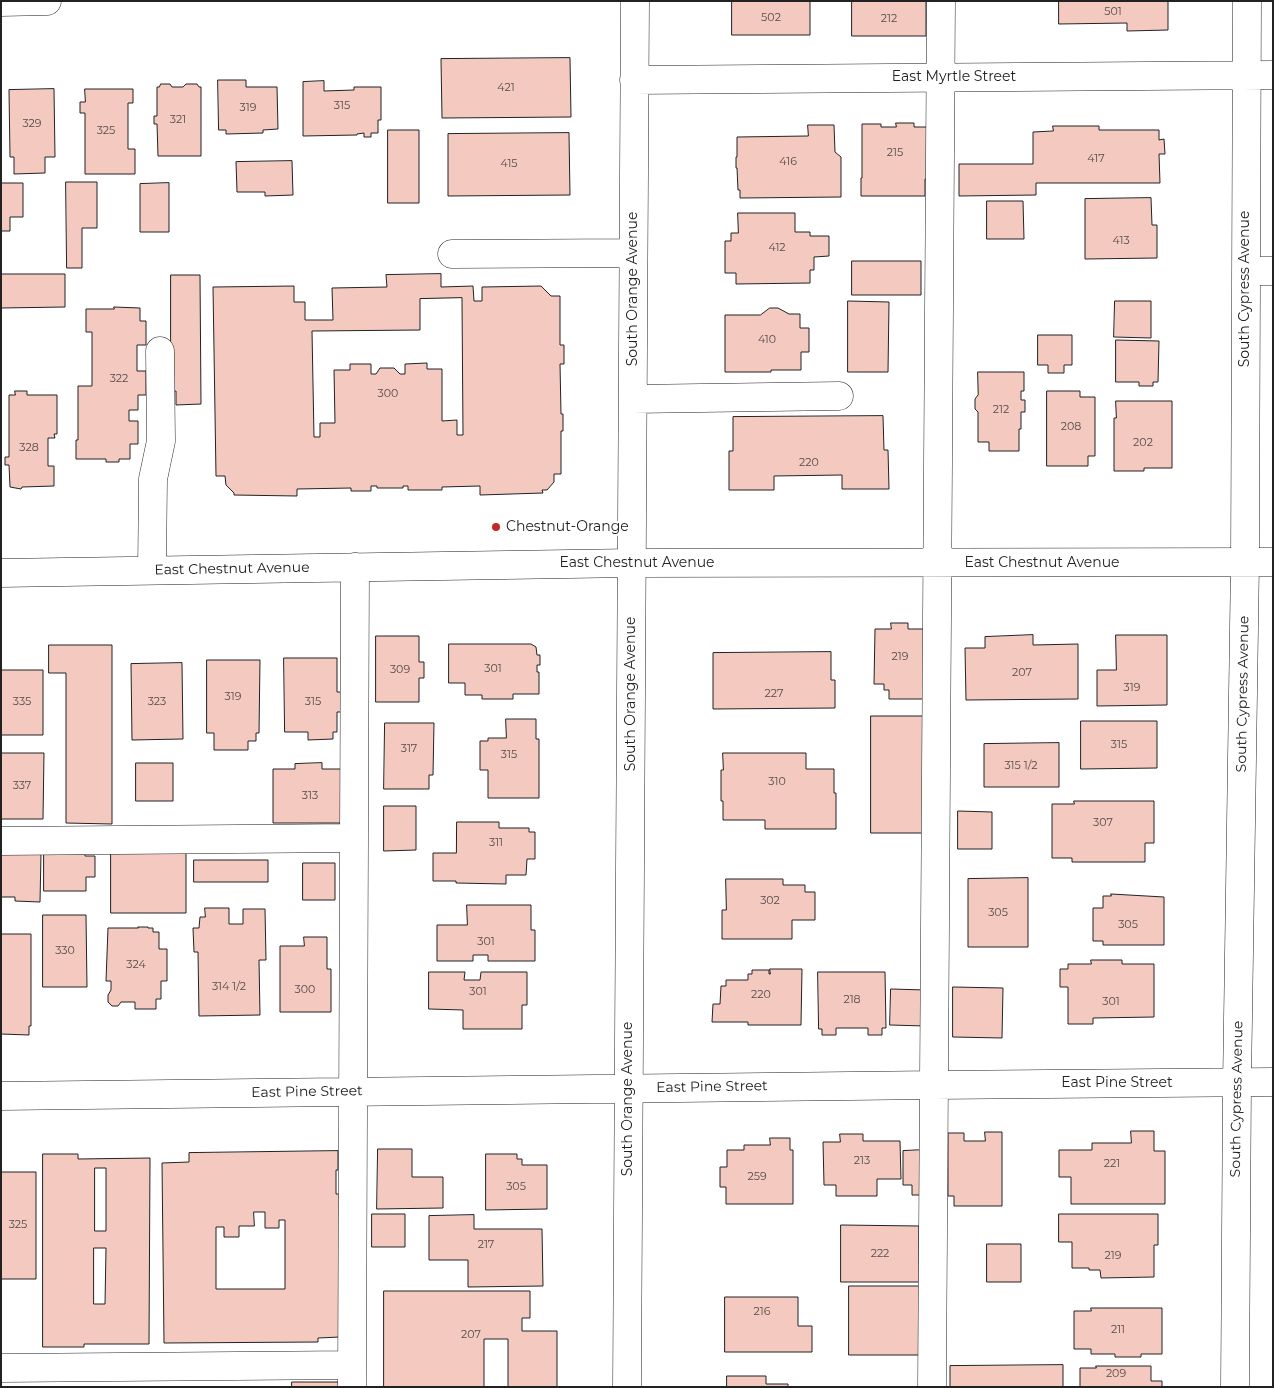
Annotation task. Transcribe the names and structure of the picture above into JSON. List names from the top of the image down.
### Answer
{
  "streets": {
    "street": [
      "East Myrtle Street",
      "South Orange Avenue",
      "South Cypress Avenue",
      "East Chestnut Avenue",
      "East Pine Street"
    ]
  },
  "crossings": [
    ["East Myrtle Street", "South Orange Avenue"],
    ["East Myrtle Street", "South Cypress Avenue"],
    ["South Orange Avenue", "East Chestnut Avenue"],
    ["South Orange Avenue", "East Pine Street"],
    ["South Cypress Avenue", "East Chestnut Avenue"],
    ["South Cypress Avenue", "East Pine Street"]
  ],
  "places": ["Chestnut-Orange"],
  "house_numbers": [
    "501",
    "502",
    "212",
    "421",
    "315",
    "319",
    "321",
    "329",
    "325",
    "215",
    "417",
    "416",
    "415",
    "413",
    "412",
    "410",
    "322",
    "300",
    "212",
    "208",
    "202",
    "328",
    "220",
    "219",
    "301",
    "309",
    "207",
    "319",
    "227",
    "319",
    "335",
    "323",
    "315",
    "315",
    "317",
    "315",
    "315 1/2",
    "310",
    "337",
    "313",
    "307",
    "311",
    "302",
    "305",
    "305",
    "301",
    "330",
    "324",
    "314 1/2",
    "300",
    "301",
    "220",
    "218",
    "301",
    "213",
    "221",
    "259",
    "305",
    "325",
    "217",
    "222",
    "219",
    "216",
    "211",
    "207",
    "209"
  ]
}
